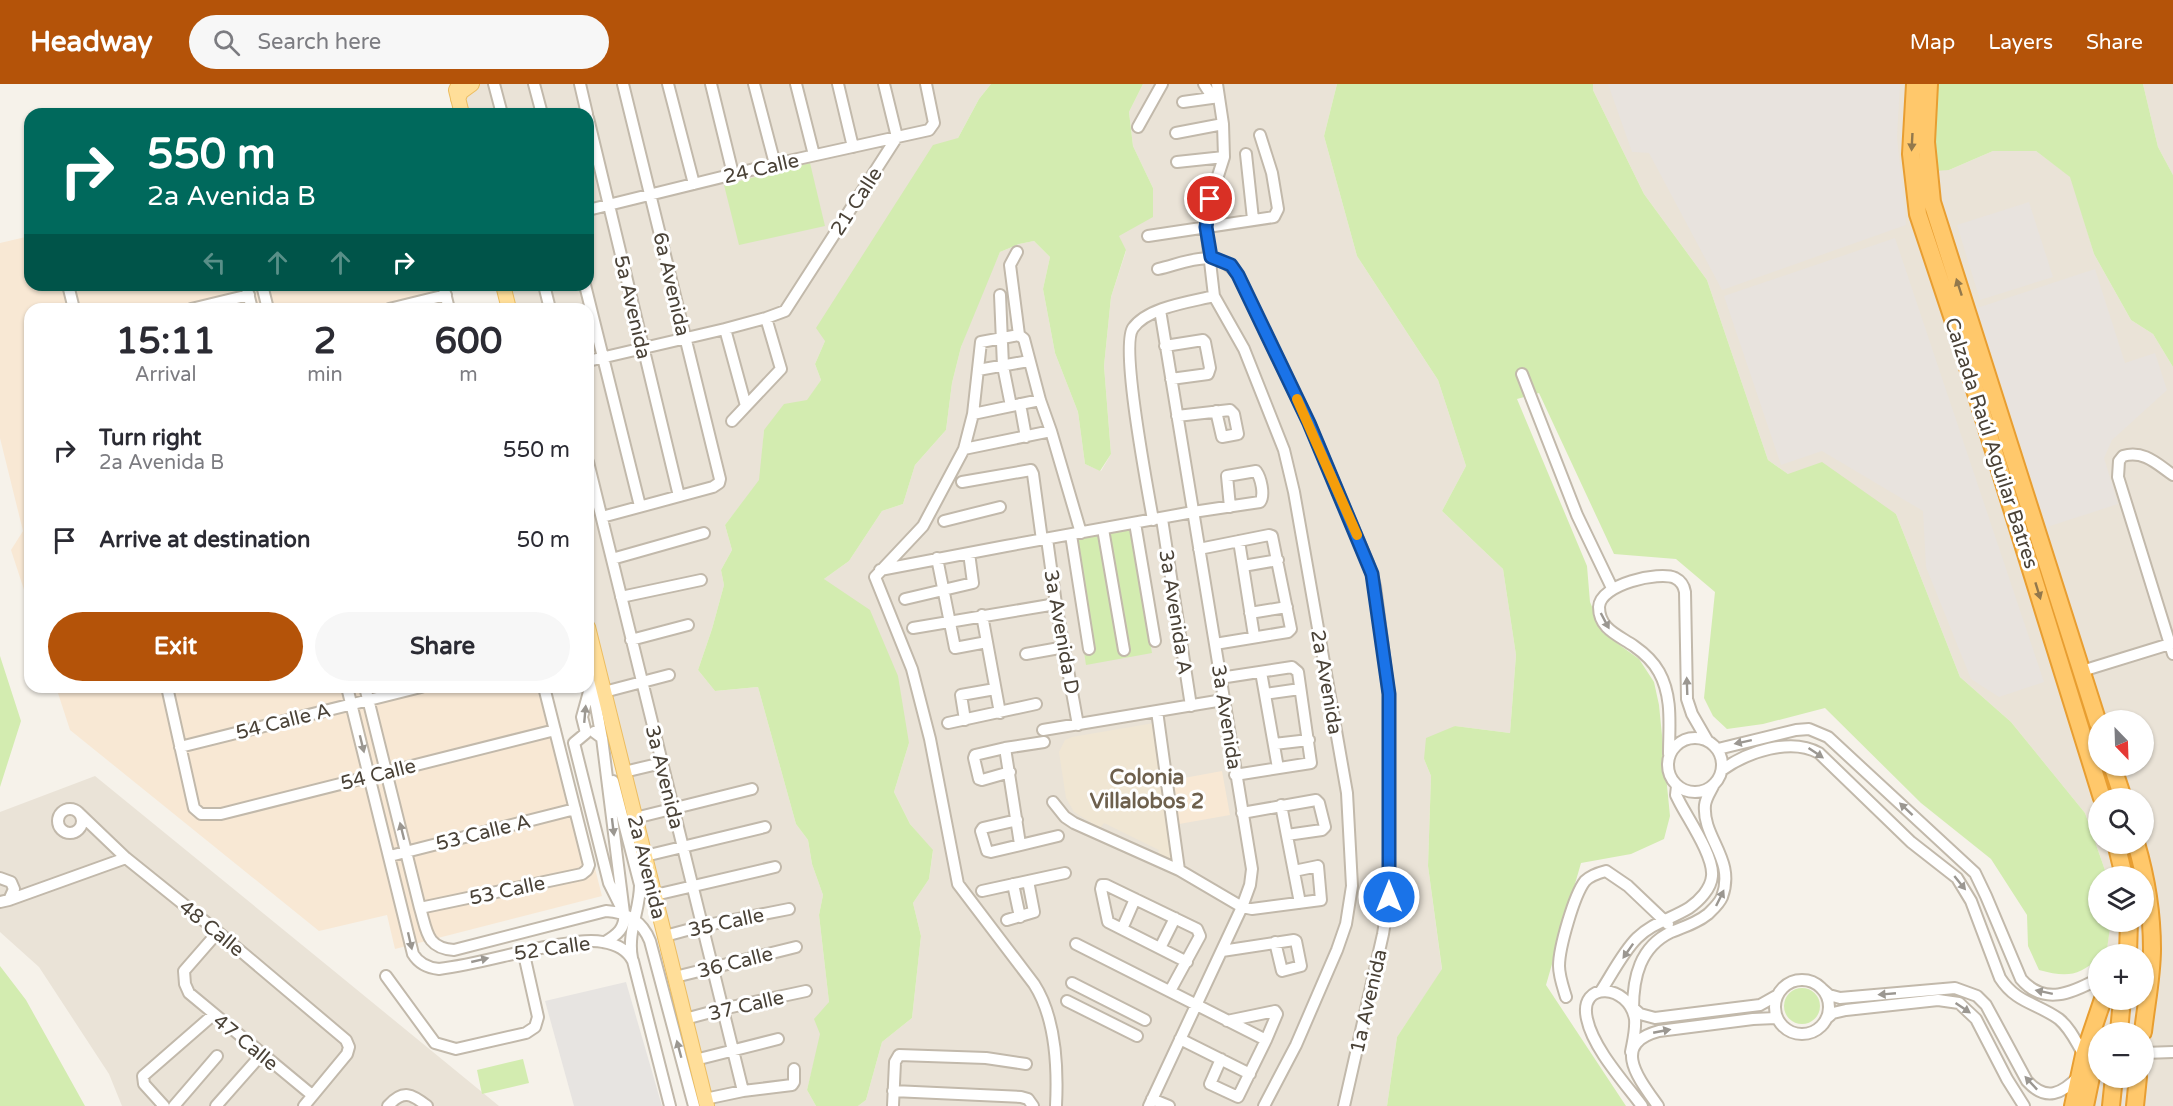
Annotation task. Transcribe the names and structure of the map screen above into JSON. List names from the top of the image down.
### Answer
{
  "streets": {
    "highway": ["Calzada Raúl Aguilar Batres"],
    "main road": ["2a Avenida"],
    "street": [
      "24 Calle",
      "21 Calle",
      "6a Avenida",
      "5a Avenida",
      "3a Avenida A",
      "3a Avenida D",
      "3a Avenida",
      "54 Calle A",
      "54 Calle",
      "53 Calle A",
      "53 Calle",
      "35 Calle",
      "48 Calle",
      "52 Calle",
      "36 Calle",
      "1a Avenida",
      "37 Calle",
      "47 Calle"
    ]
  },
  "crossings": [
    ["24 Calle", "21 Calle"],
    ["24 Calle", "6a Avenida"],
    ["24 Calle", "5a Avenida"],
    ["6a Avenida", "5a Avenida"],
    ["3a Avenida A", "3a Avenida"],
    ["2a Avenida", "35 Calle"],
    ["2a Avenida", "36 Calle"],
    ["2a Avenida", "1a Avenida"],
    ["2a Avenida", "37 Calle"],
    ["3a Avenida", "35 Calle"],
    ["3a Avenida", "36 Calle"],
    ["3a Avenida", "37 Calle"],
    ["54 Calle A", "54 Calle"],
    ["53 Calle A", "53 Calle"],
    ["53 Calle A", "52 Calle"],
    ["53 Calle", "52 Calle"],
    ["48 Calle", "47 Calle"]
  ],
  "districts": ["Colonia Villalobos 2"],
  "north": "bottom right",
  "page": {
    "header": "Headway",
    "search": "Search here",
    "nav": ["Map", "Layers", "Share"],
    "turn": ["550 m", "2a Avenida B"],
    "eta": [
      "15:11",
      "Arrival",
      "2",
      "min",
      "600",
      "m"
    ],
    "list": [
      {
        "name": "Turn right",
        "note": "2a Avenida B",
        "value": "550 m"
      },
      {
        "name": "Arrive at destination",
        "value": "50 m"
      }
    ],
    "buttons": ["Exit", "Share"],
    "map_buttons": ["+", "−"]
  }
}
